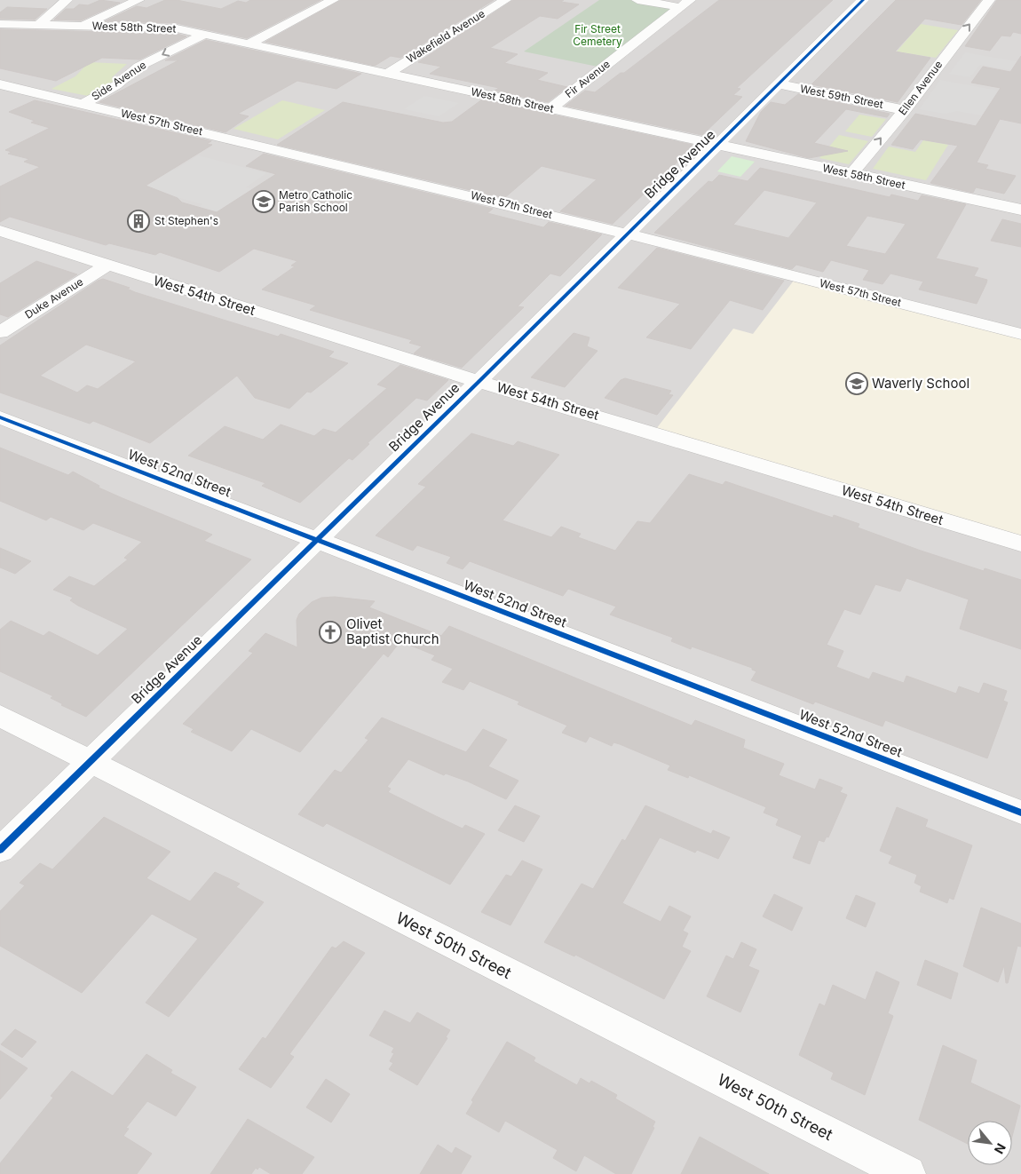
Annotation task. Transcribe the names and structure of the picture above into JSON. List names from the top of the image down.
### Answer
{
  "streets": {
    "street": [
      "West 58th Street",
      "Wakefield Avenue",
      "Fir Avenue",
      "Side Avenue",
      "Ellen Avenue",
      "West 59th Street",
      "West 57th Street",
      "Bridge Avenue",
      "West 54th Street",
      "Duke Avenue",
      "West 52nd Street",
      "West 50th Street"
    ]
  },
  "crossings": [
    ["West 58th Street", "Wakefield Avenue"],
    ["West 58th Street", "Fir Avenue"],
    ["West 58th Street", "Side Avenue"],
    ["West 58th Street", "Ellen Avenue"],
    ["West 58th Street", "Bridge Avenue"],
    ["Side Avenue", "West 57th Street"],
    ["Ellen Avenue", "West 59th Street"],
    ["West 59th Street", "Bridge Avenue"],
    ["West 57th Street", "Bridge Avenue"],
    ["Bridge Avenue", "West 54th Street"],
    ["Bridge Avenue", "West 52nd Street"],
    ["Bridge Avenue", "West 50th Street"],
    ["West 54th Street", "Duke Avenue"]
  ],
  "one_way": ["Ellen Avenue"],
  "parks": ["Fir Street Cemetery"],
  "places": {
    "school or university": ["Metro Catholic Parish School", "Waverly School"],
    "building": ["St Stephen's"],
    "church": ["Olivet Baptist Church"]
  },
  "north": "bottom right"
}
